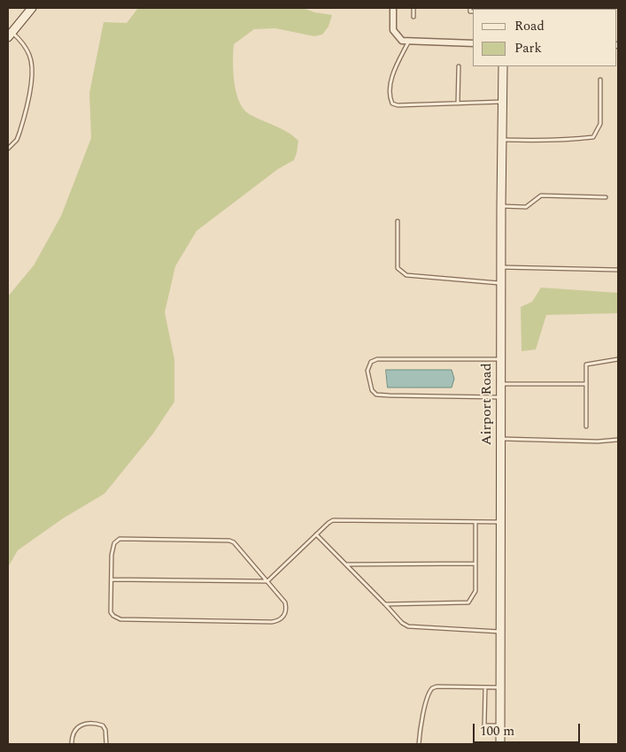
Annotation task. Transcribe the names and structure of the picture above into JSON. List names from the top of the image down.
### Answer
{
  "streets": {
    "street": ["Airport Road"]
  },
  "legend": ["Road", "Park"],
  "scale_bar": "100 m"
}
